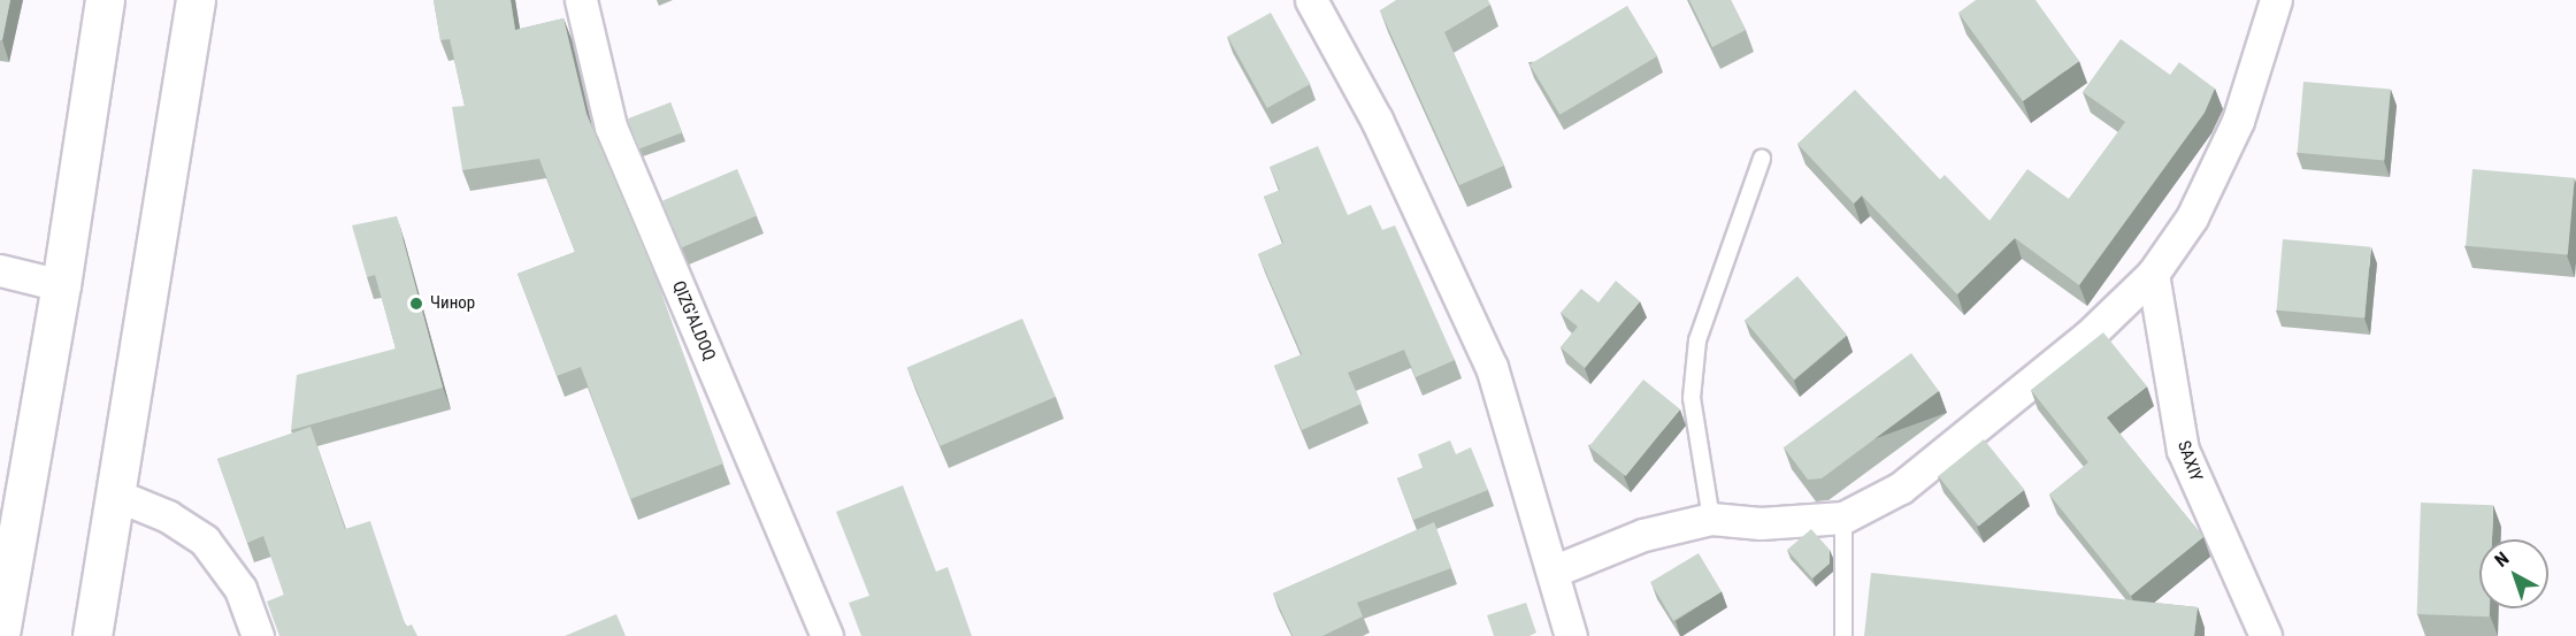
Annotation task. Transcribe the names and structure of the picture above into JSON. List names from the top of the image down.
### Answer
{
  "streets": {
    "street": ["QIZG'ALDOQ", "SAXIY"]
  },
  "places": ["Чинор"],
  "north": "top left"
}
